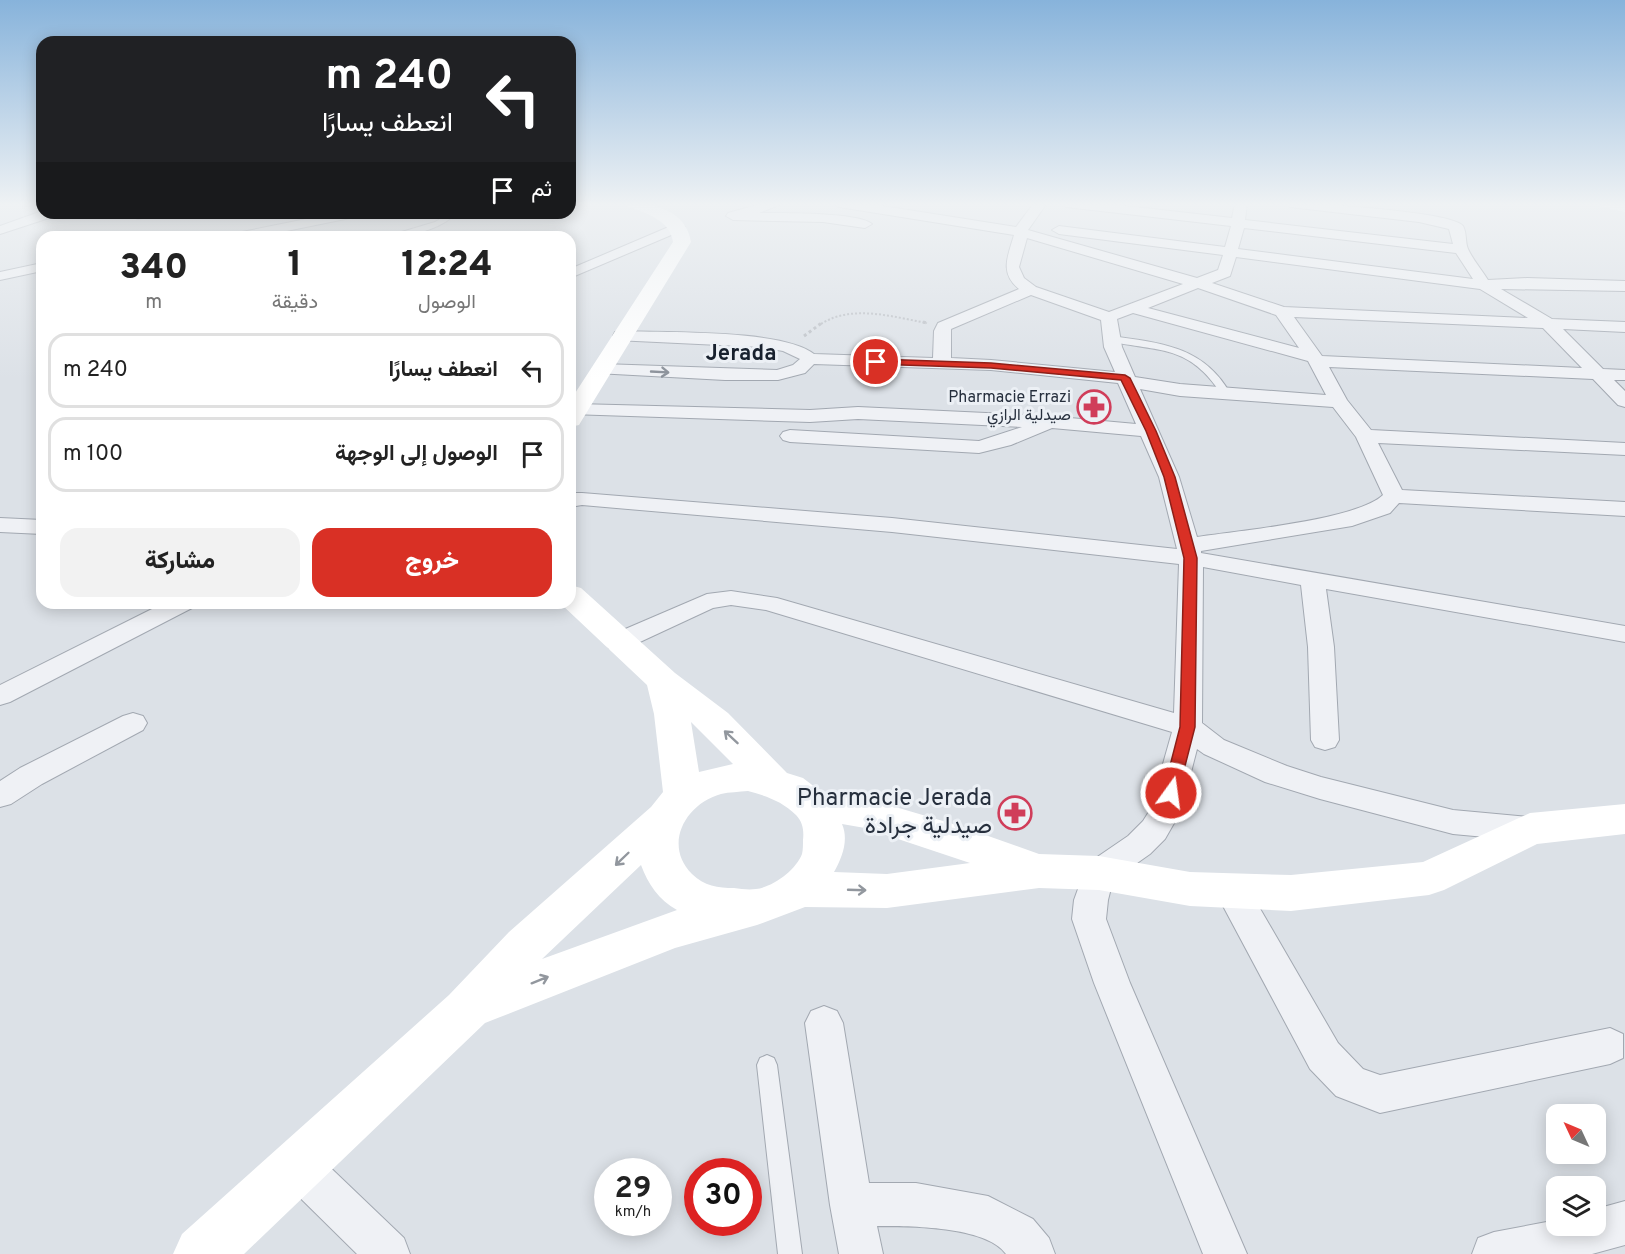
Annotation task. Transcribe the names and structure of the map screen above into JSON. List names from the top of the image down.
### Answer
{
  "districts": ["Jerada"],
  "places": {
    "pharmacy": ["Pharmacie Errazi صيدلية الرازي", "Pharmacie Jerada صيدلية جرادة"]
  },
  "north": "top left",
  "page": {
    "turn": ["240 m", "انعطف يسارًا"],
    "then": "ثم",
    "eta": [
      "12:24",
      "الوصول",
      "1",
      "دقيقة",
      "340",
      "m"
    ],
    "list": [
      {
        "name": "انعطف يسارًا",
        "value": "240 m"
      },
      {
        "name": "الوصول إلى الوجهة",
        "value": "100 m"
      }
    ],
    "buttons": ["خروج", "مشاركة"],
    "speed": "29 km/h",
    "limit": "30"
  }
}
